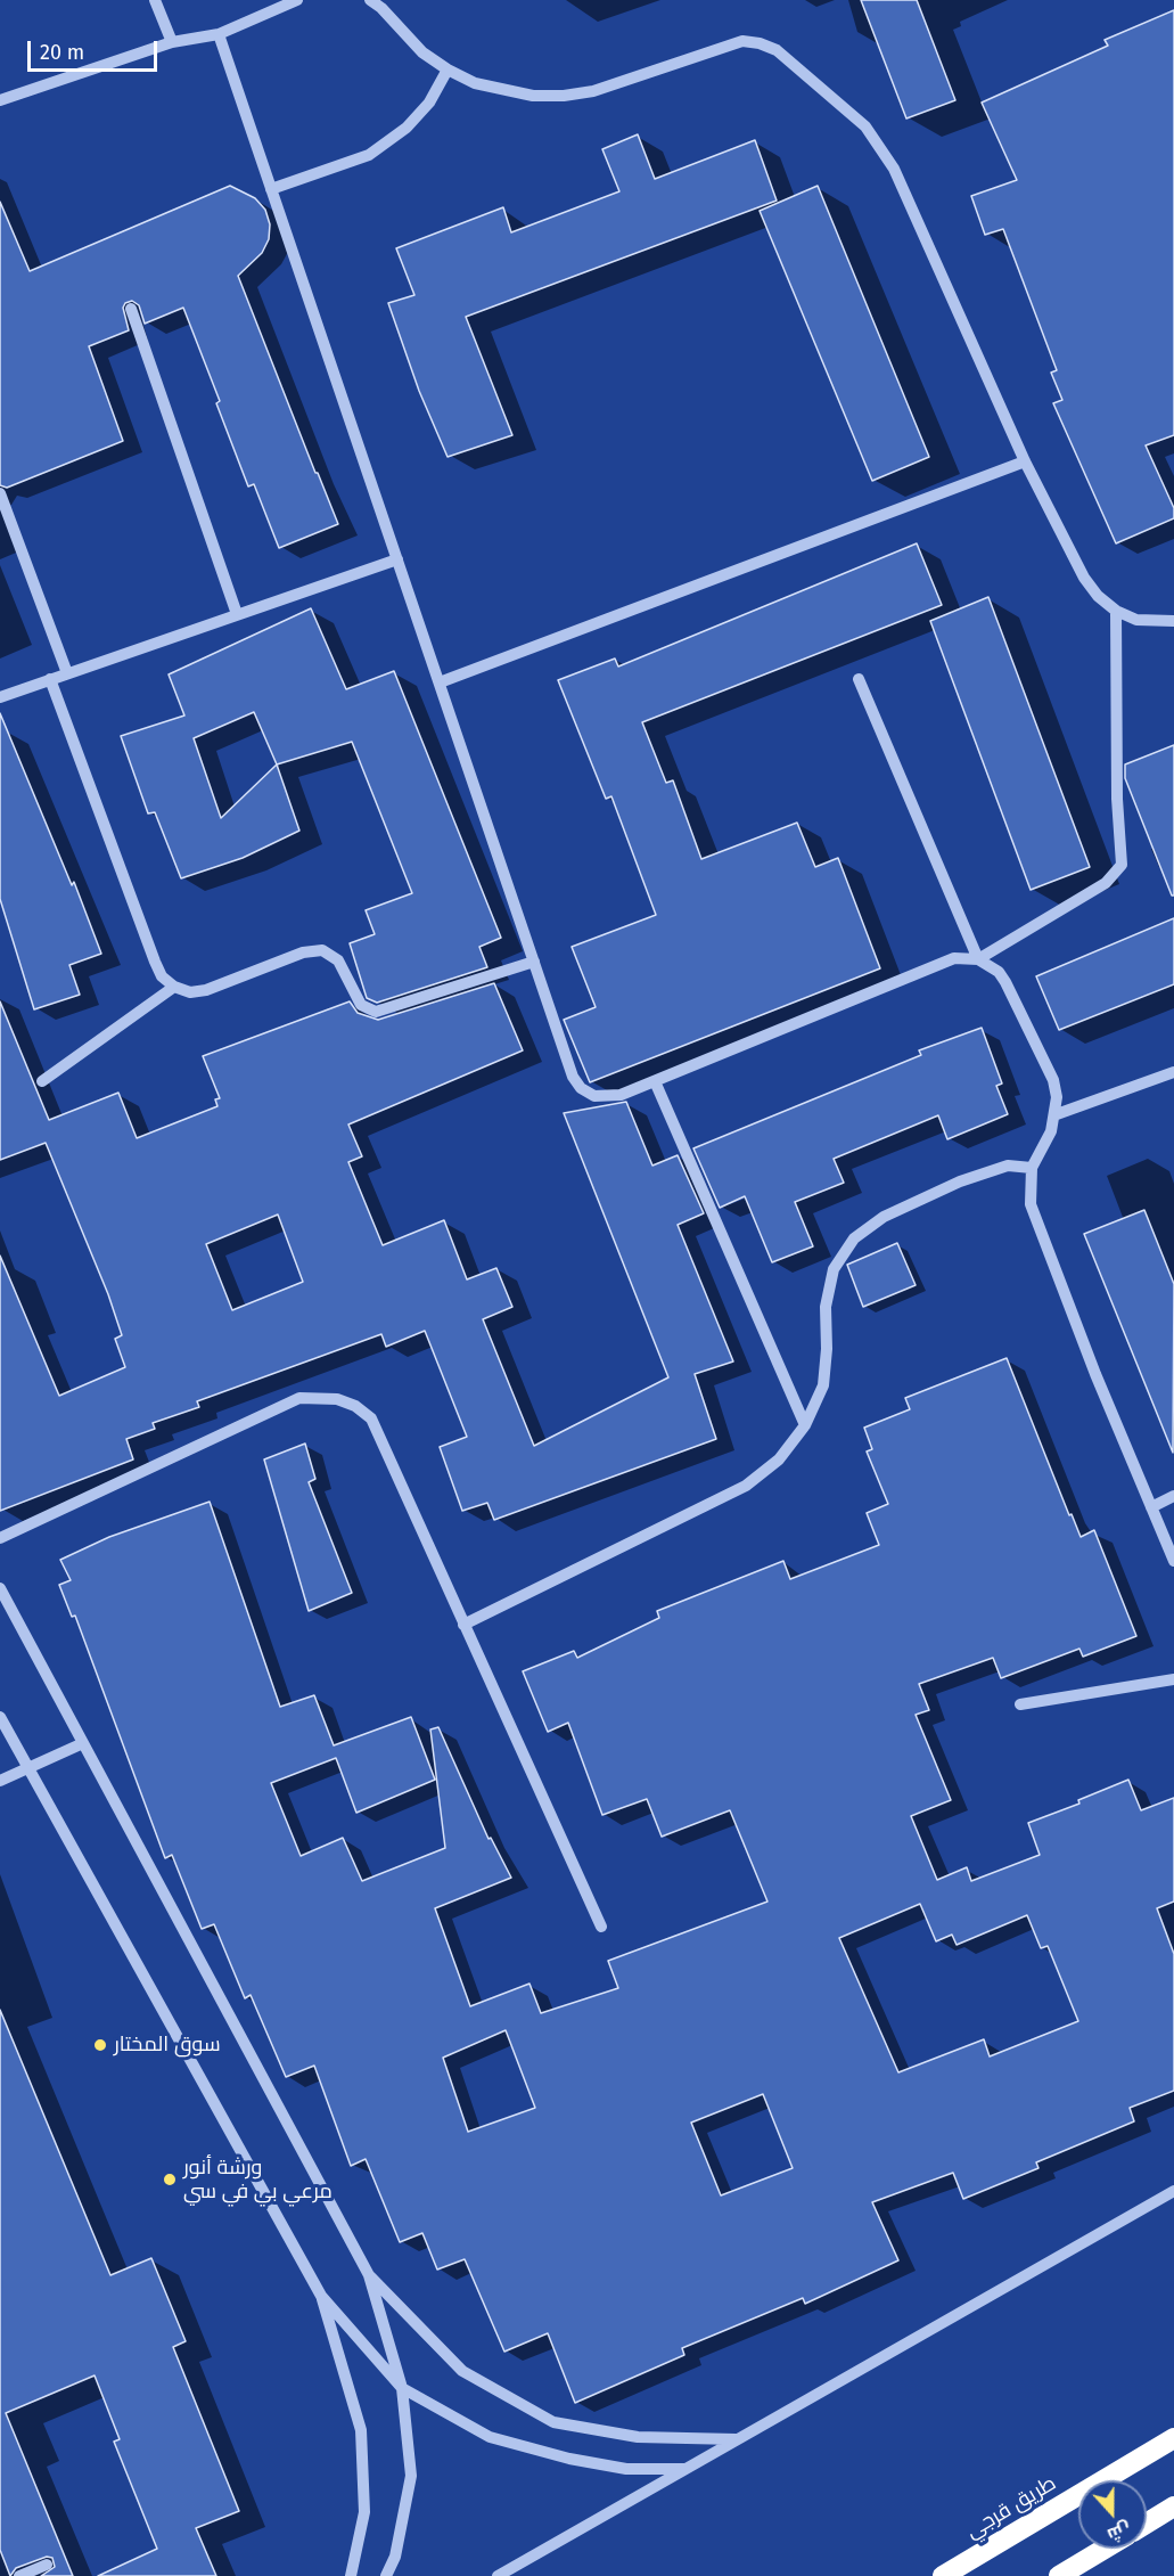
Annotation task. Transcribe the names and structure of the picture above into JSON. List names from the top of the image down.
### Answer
{
  "streets": {
    "highway": ["طريق قرجي"]
  },
  "places": ["سوق المختار", "ورشة أنور مرعي بي في سي"],
  "scale_bar": "20 m",
  "north": "bottom"
}
